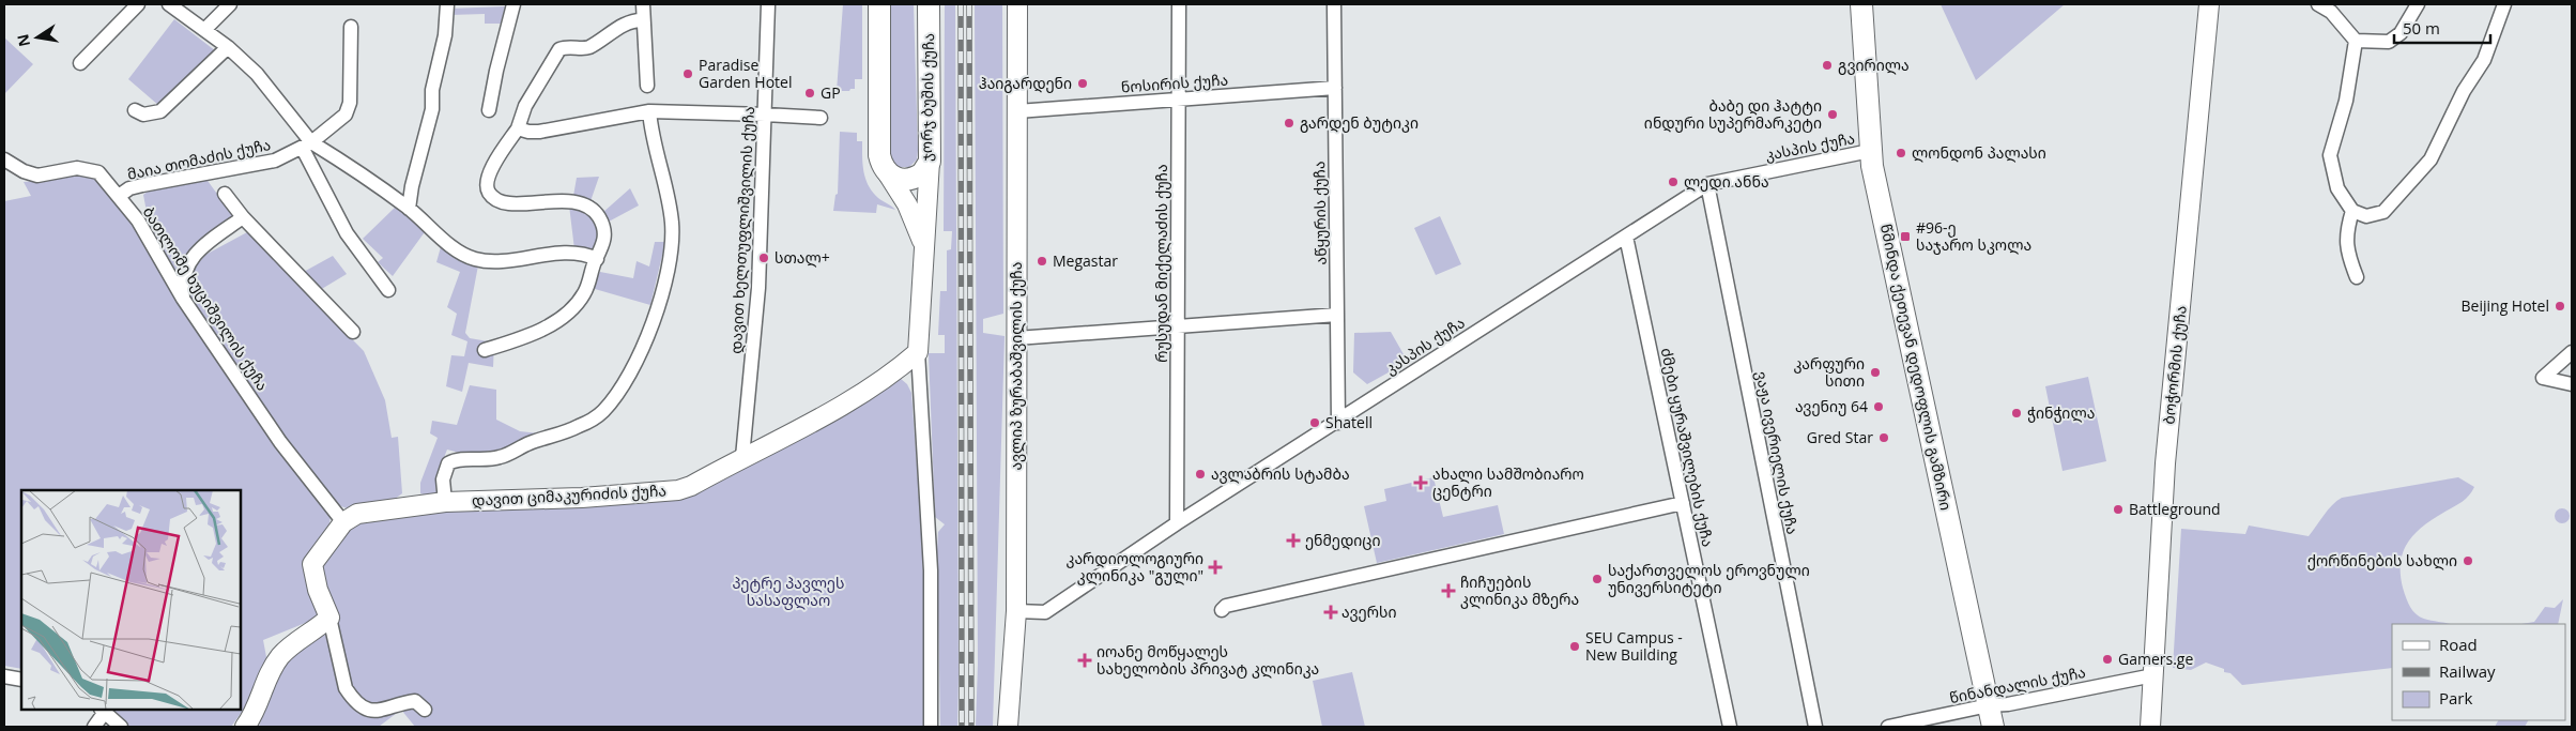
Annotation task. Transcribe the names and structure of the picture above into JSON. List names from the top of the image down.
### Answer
{
  "streets": {
    "main road": ["ჯორჯ ბუშის ქუჩა", "წმინდა ქეთევან დედოფლის გამზირი"],
    "street": [
      "ნოსირის ქუჩა",
      "კასპის ქუჩა",
      "მაია თომაძის ქუჩა",
      "აწყურის ქუჩა",
      "დავით ხელთუფლიშვილის ქუჩა",
      "რუსუდან მიქელაძის ქუჩა",
      "ბათლომე ხუციშვილის ქუჩა",
      "ბოჭორმის ქუჩა",
      "ავლიპ ზურაბაშვილის ქუჩა",
      "ძმები ყურაშვილების ქუჩა",
      "ვაჟა ივერიელის ქუჩა",
      "დავით ციმაკურიძის ქუჩა",
      "წინანდალის ქუჩა"
    ]
  },
  "crossings": [
    ["ნოსირის ქუჩა", "აწყურის ქუჩა"],
    ["ნოსირის ქუჩა", "რუსუდან მიქელაძის ქუჩა"],
    ["ნოსირის ქუჩა", "ავლიპ ზურაბაშვილის ქუჩა"],
    ["კასპის ქუჩა", "აწყურის ქუჩა"],
    ["კასპის ქუჩა", "რუსუდან მიქელაძის ქუჩა"],
    ["კასპის ქუჩა", "ავლიპ ზურაბაშვილის ქუჩა"],
    ["კასპის ქუჩა", "წმინდა ქეთევან დედოფლის გამზირი"],
    ["კასპის ქუჩა", "ძმები ყურაშვილების ქუჩა"],
    ["კასპის ქუჩა", "ვაჟა ივერიელის ქუჩა"],
    ["მაია თომაძის ქუჩა", "ბათლომე ხუციშვილის ქუჩა"],
    ["დავით ხელთუფლიშვილის ქუჩა", "დავით ციმაკურიძის ქუჩა"],
    ["ბათლომე ხუციშვილის ქუჩა", "დავით ციმაკურიძის ქუჩა"],
    ["ბოჭორმის ქუჩა", "წინანდალის ქუჩა"],
    ["წმინდა ქეთევან დედოფლის გამზირი", "წინანდალის ქუჩა"]
  ],
  "parks": ["პეტრე პავლეს სასაფლაო"],
  "places": {
    "other": [
      "გვირილა",
      "Paradise Garden Hotel",
      "ჰაიგარდენი",
      "GP",
      "ბაბე დი ჰატტი ინდური სუპერმარკეტი",
      "გარდენ ბუტიკი",
      "ლონდონ პალასი",
      "ლედი ანნა",
      "სთალ+",
      "Megastar",
      "Beijing Hotel",
      "კარფური სითი",
      "ავენიუ 64",
      "ჭინჭილა",
      "Shatell",
      "Gred Star",
      "ავლაბრის სტამბა",
      "Battleground",
      "ქორწინების სახლი",
      "საქართველოს ეროვნული უნივერსიტეტი",
      "SEU Campus - New Building",
      "Gamers.ge"
    ],
    "transit": ["#96-ე საჯარო სკოლა"],
    "health": [
      "ახალი სამშობიარო ცენტრი",
      "ენმედიცი",
      "კარდიოლოგიური კლინიკა \"გული\"",
      "ჩიჩუების კლინიკა მზერა",
      "ავერსი",
      "იოანე მოწყალეს სახელობის პრივატ კლინიკა"
    ]
  },
  "legend": ["Road", "Railway", "Park"],
  "scale_bar": "50 m",
  "north": "left"
}
